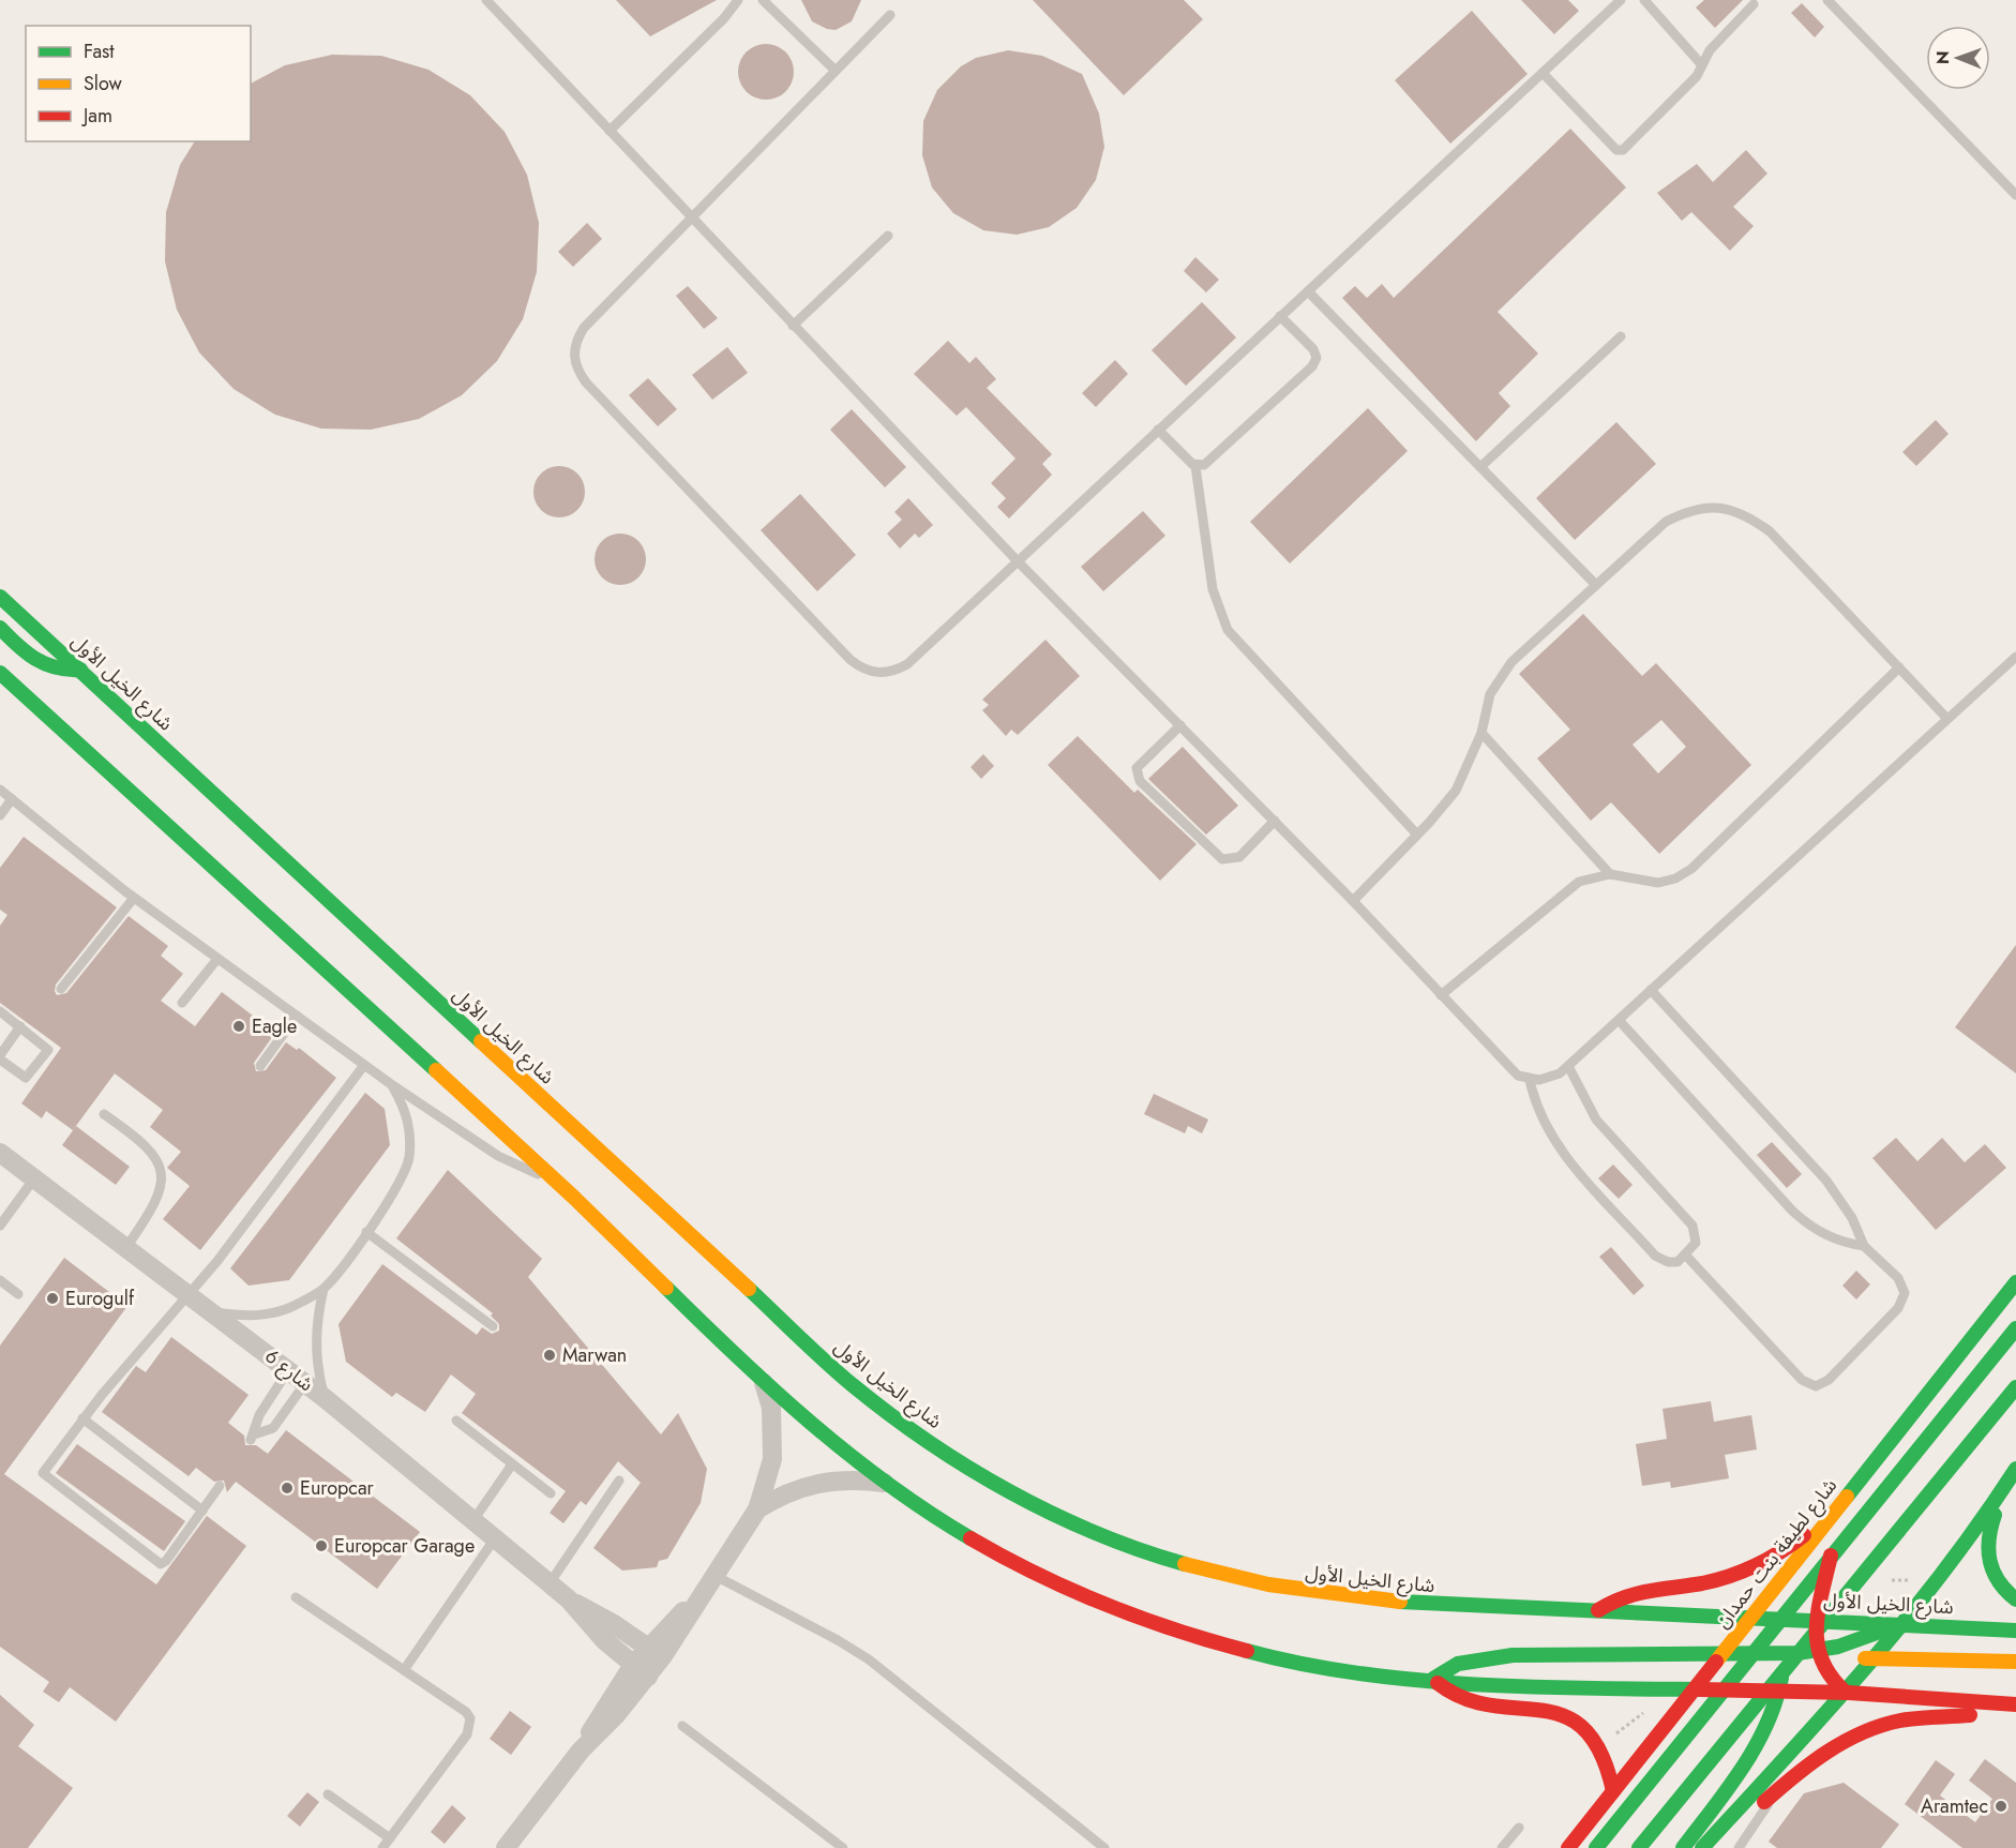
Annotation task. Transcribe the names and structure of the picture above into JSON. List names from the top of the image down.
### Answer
{
  "streets": {
    "main road": ["شارع الخيل الأول", "شارع لطيفة بنت حمدان"],
    "street": ["شارع 6"]
  },
  "crossings": [
    ["شارع الخيل الأول", "شارع لطيفة بنت حمدان"]
  ],
  "places": [
    "Eagle",
    "Eurogulf",
    "Marwan",
    "Europcar",
    "Europcar Garage",
    "Aramtec"
  ],
  "legend": ["Fast", "Slow", "Jam"],
  "north": "left"
}
